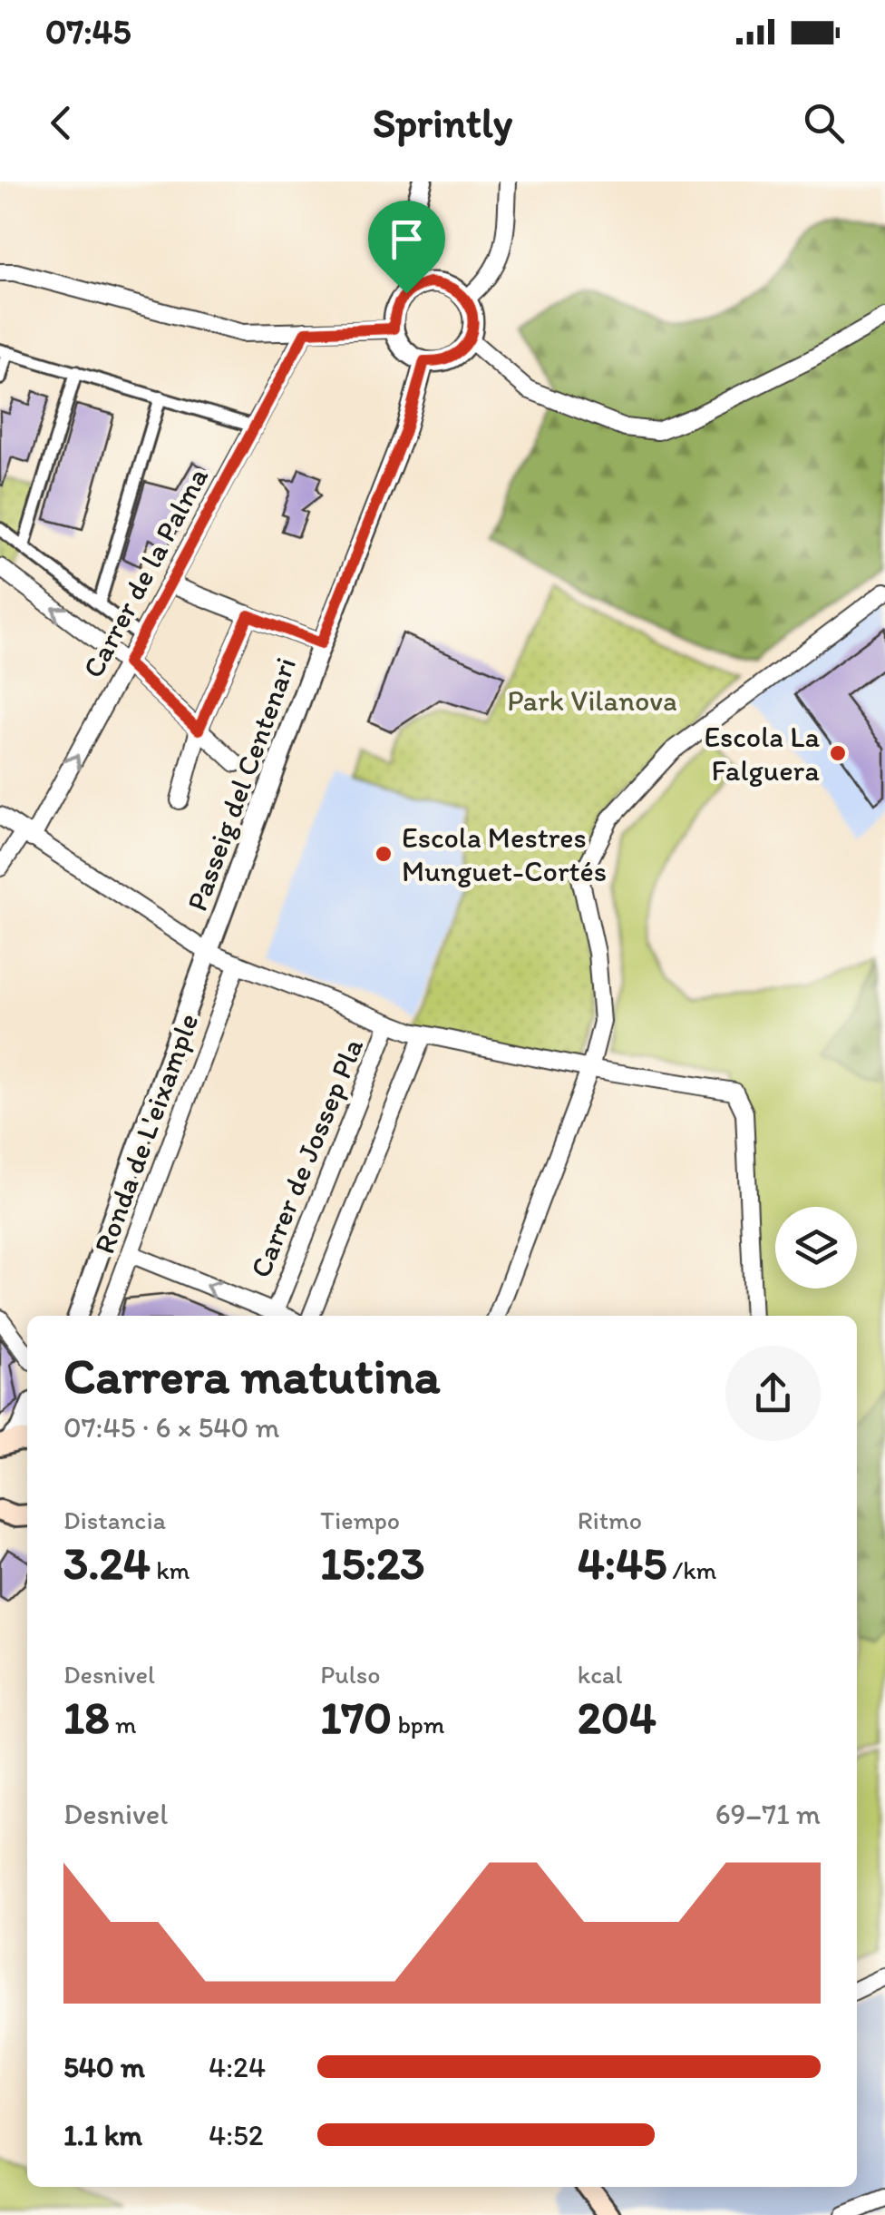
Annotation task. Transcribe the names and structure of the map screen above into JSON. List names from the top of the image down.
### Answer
{
  "streets": {
    "street": [
      "Carrer de la Palma",
      "Passeig del Centenari",
      "Ronda de L'eixample",
      "Carrer de Jossep Pla"
    ]
  },
  "parks": ["Park Vilanova"],
  "places": ["Escola La Falguera", "Escola Mestres Munguet-Cortés"],
  "page": {
    "status": "07:45",
    "header": "Sprintly",
    "heading": ["Carrera matutina", "07:45 · 6 × 540 m"],
    "stats": [
      ["Distancia", "3.24 km"],
      ["Tiempo", "15:23"],
      ["Ritmo", "4:45 /km"],
      ["Desnivel", "18 m"],
      ["Pulso", "170 bpm"],
      ["kcal", "204"]
    ],
    "chart": ["Desnivel", "69–71 m"],
    "list": [
      {
        "name": "540 m",
        "note": "4:24"
      },
      {
        "name": "1.1 km",
        "note": "4:52"
      }
    ]
  }
}
